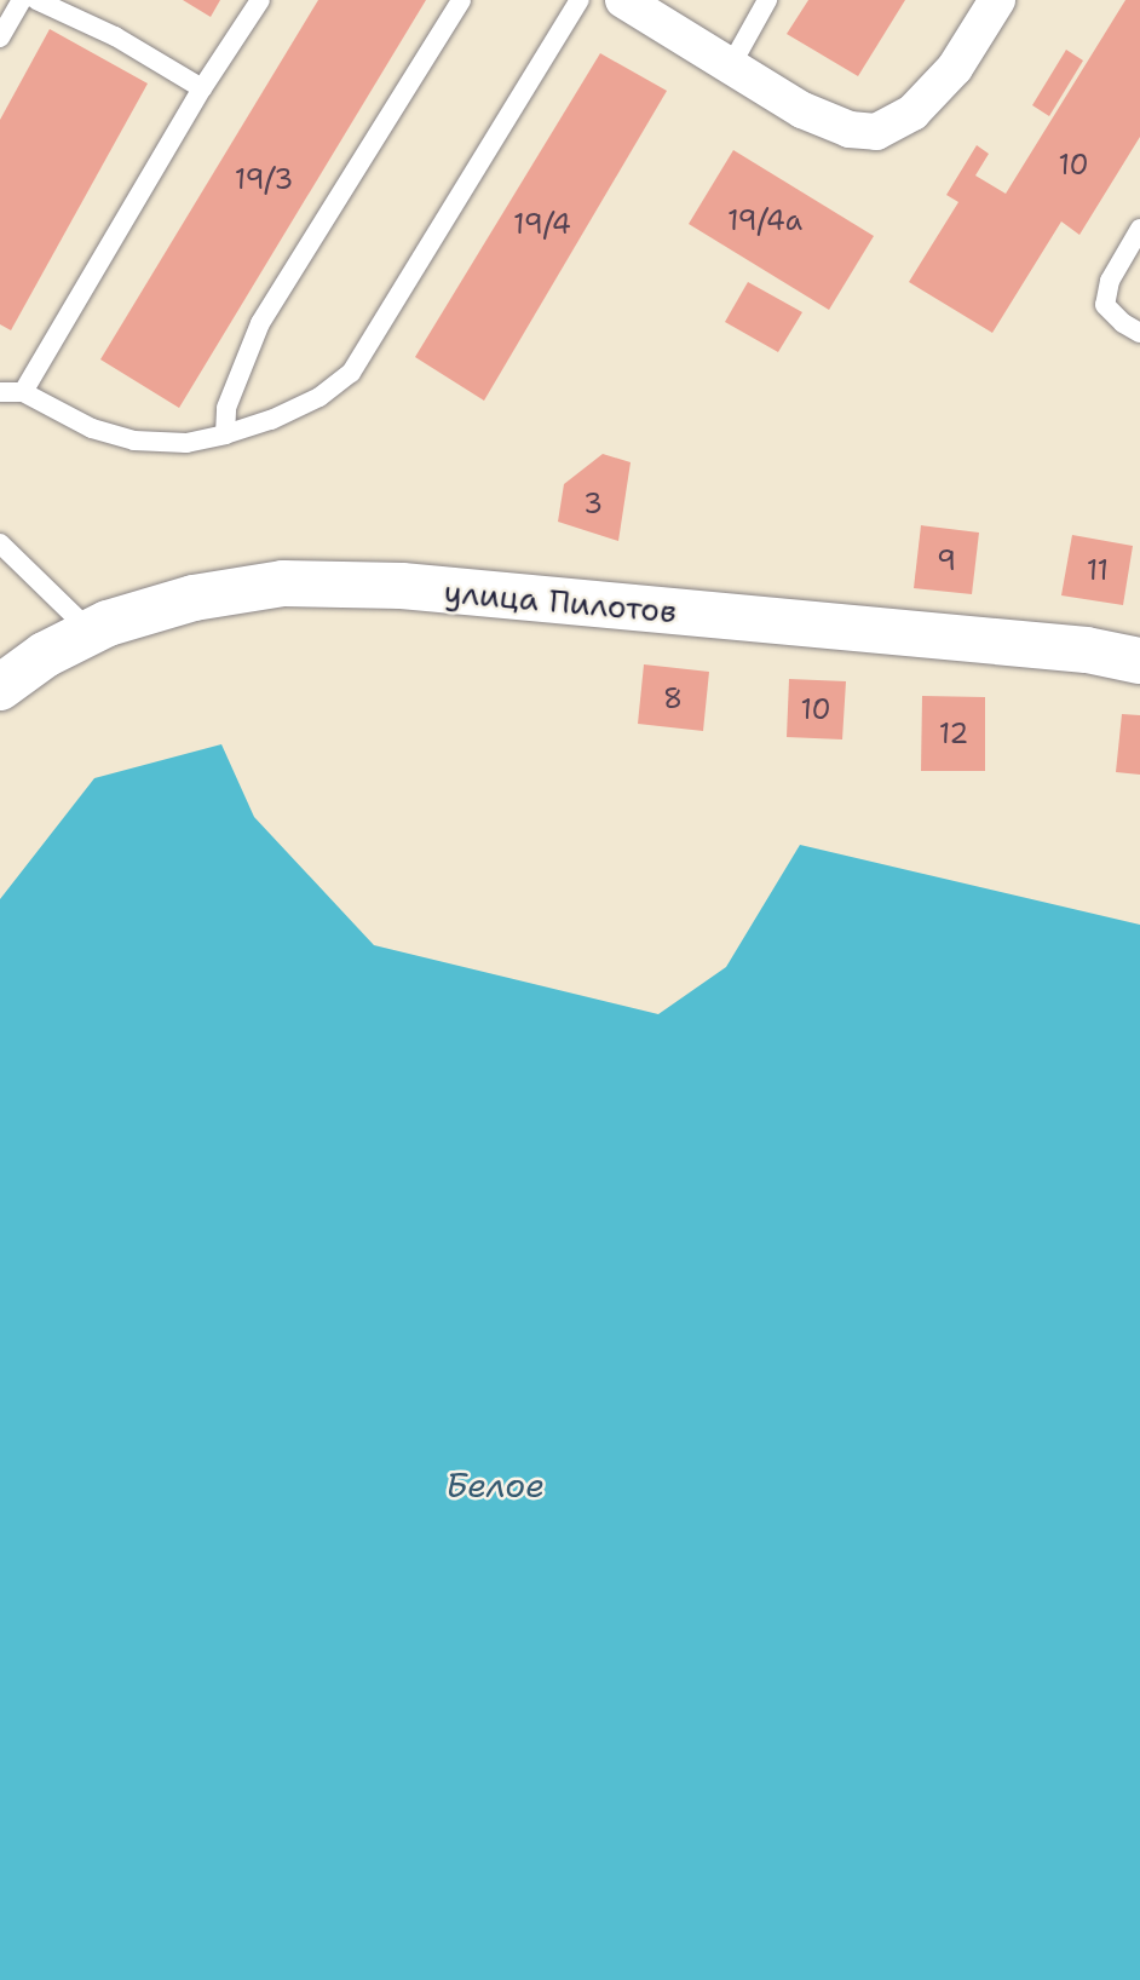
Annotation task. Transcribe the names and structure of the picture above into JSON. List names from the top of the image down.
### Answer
{
  "streets": {
    "street": ["улица Пилотов"]
  },
  "water": ["Белое"],
  "house_numbers": [
    "10",
    "19/3",
    "19/4а",
    "19/4",
    "3",
    "9",
    "11",
    "8",
    "10",
    "12"
  ]
}
